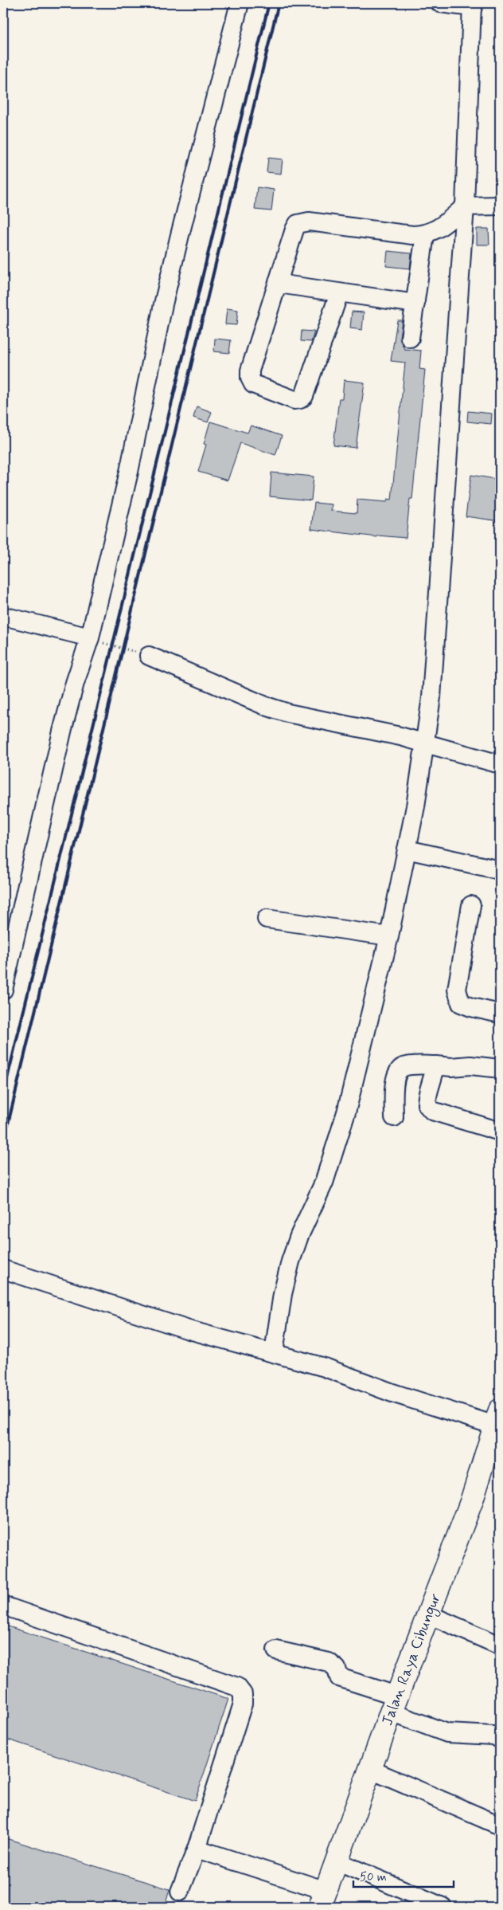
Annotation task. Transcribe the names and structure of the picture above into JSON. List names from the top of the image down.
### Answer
{
  "streets": {
    "highway": ["Jalan Raya Cibungur"]
  },
  "scale_bar": "50 m"
}
